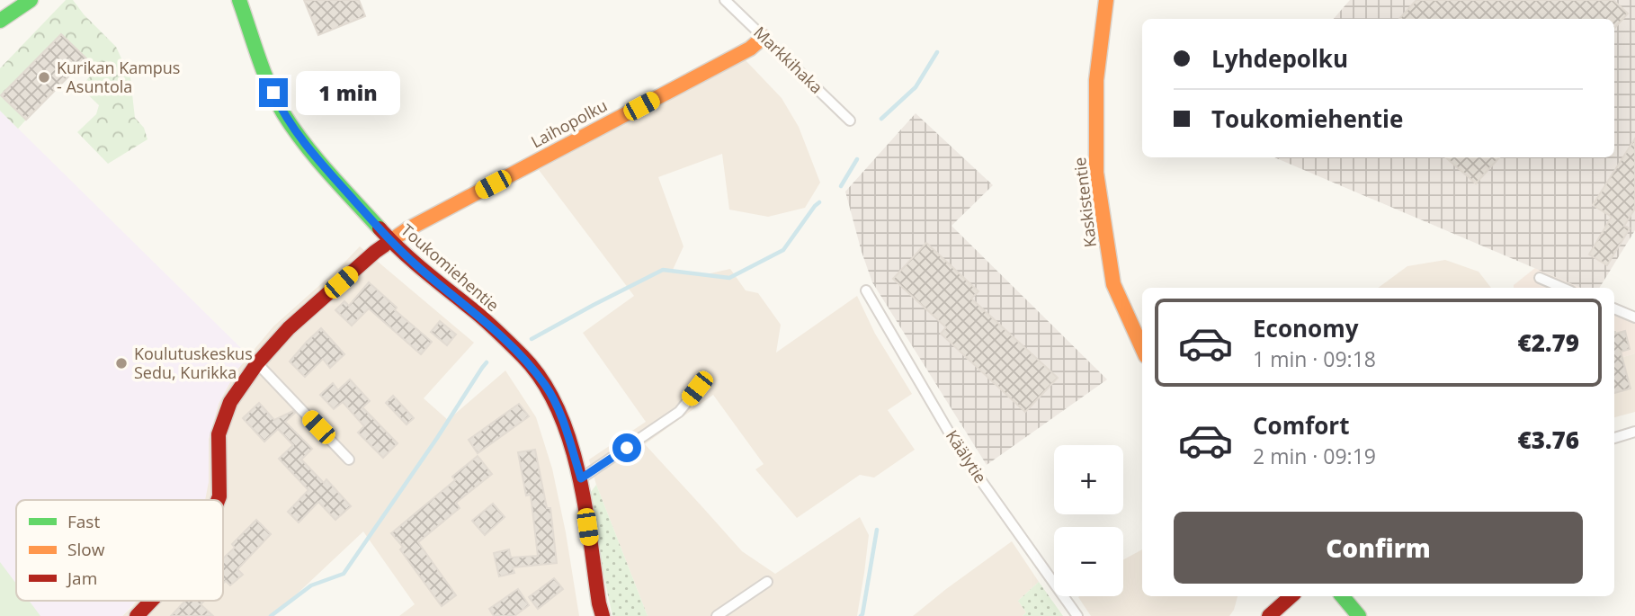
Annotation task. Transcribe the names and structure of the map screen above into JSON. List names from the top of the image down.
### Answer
{
  "streets": {
    "street": [
      "Markkihaka",
      "Laihopolku",
      "Kaskistentie",
      "Toukomiehentie",
      "Käälytie"
    ]
  },
  "crossings": [
    ["Markkihaka", "Laihopolku"],
    ["Laihopolku", "Toukomiehentie"]
  ],
  "places": ["Kurikan Kampus - Asuntola", "Koulutuskeskus Sedu, Kurikka"],
  "legend": ["Fast", "Slow", "Jam"],
  "page": {
    "banner": ["Lyhdepolku", "Toukomiehentie"],
    "bubble": "1 min",
    "list": [
      {
        "name": "Economy",
        "note": "1 min · 09:18",
        "value": "€2.79"
      },
      {
        "name": "Comfort",
        "note": "2 min · 09:19",
        "value": "€3.76"
      }
    ],
    "map_buttons": ["+", "−"],
    "buttons": "Confirm"
  }
}
